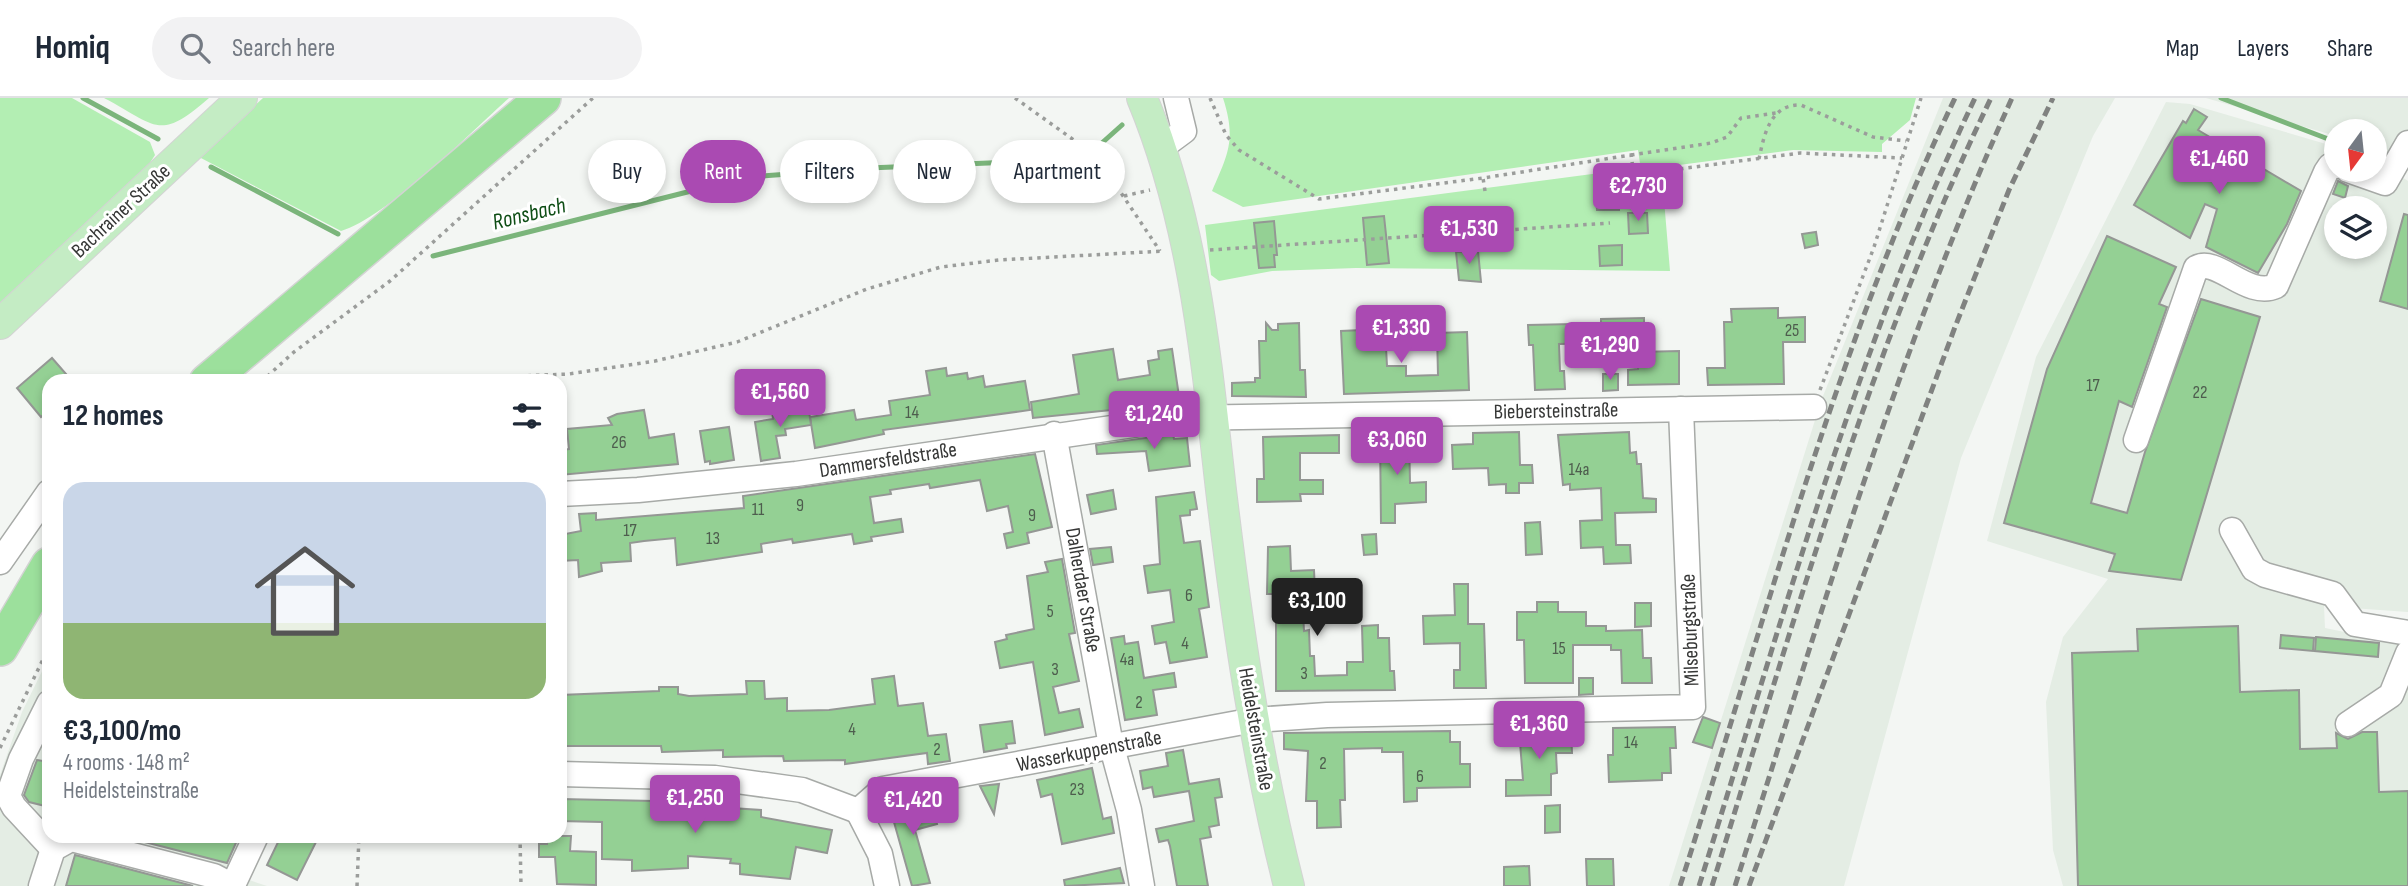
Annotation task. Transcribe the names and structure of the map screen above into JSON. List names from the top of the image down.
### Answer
{
  "streets": {
    "main road": ["Bachrainer Straße", "Heidelsteinstraße"],
    "street": [
      "Biebersteinstraße",
      "Dammersfeldstraße",
      "Dalherdaer Straße",
      "Milseburgstraße",
      "Wasserkuppenstraße"
    ]
  },
  "crossings": [
    ["Biebersteinstraße", "Dammersfeldstraße"],
    ["Biebersteinstraße", "Milseburgstraße"],
    ["Biebersteinstraße", "Heidelsteinstraße"],
    ["Dammersfeldstraße", "Dalherdaer Straße"],
    ["Dammersfeldstraße", "Heidelsteinstraße"],
    ["Dalherdaer Straße", "Wasserkuppenstraße"],
    ["Milseburgstraße", "Heidelsteinstraße"],
    ["Milseburgstraße", "Wasserkuppenstraße"],
    ["Heidelsteinstraße", "Wasserkuppenstraße"]
  ],
  "water": ["Ronsbach"],
  "house_numbers": [
    "25",
    "17",
    "22",
    "14",
    "26",
    "14a",
    "9",
    "11",
    "9",
    "17",
    "13",
    "6",
    "5",
    "4",
    "15",
    "4a",
    "3",
    "3",
    "2",
    "4",
    "14",
    "2",
    "2",
    "6",
    "23"
  ],
  "north": "bottom",
  "page": {
    "header": "Homiq",
    "search": "Search here",
    "nav": ["Map", "Layers", "Share"],
    "price": [
      "€1,460",
      "€2,730",
      "€1,530",
      "€1,330",
      "€1,290",
      "€1,560",
      "€1,240",
      "€3,060",
      "€3,100",
      "€1,360",
      "€1,250",
      "€1,420"
    ],
    "chip": [
      "Buy",
      "Rent",
      "Filters",
      "New",
      "Apartment"
    ],
    "heading": "12 homes",
    "list": [
      {
        "name": "€3,100/mo",
        "note": "4 rooms · 148 m² · Heidelsteinstraße"
      }
    ]
  }
}
